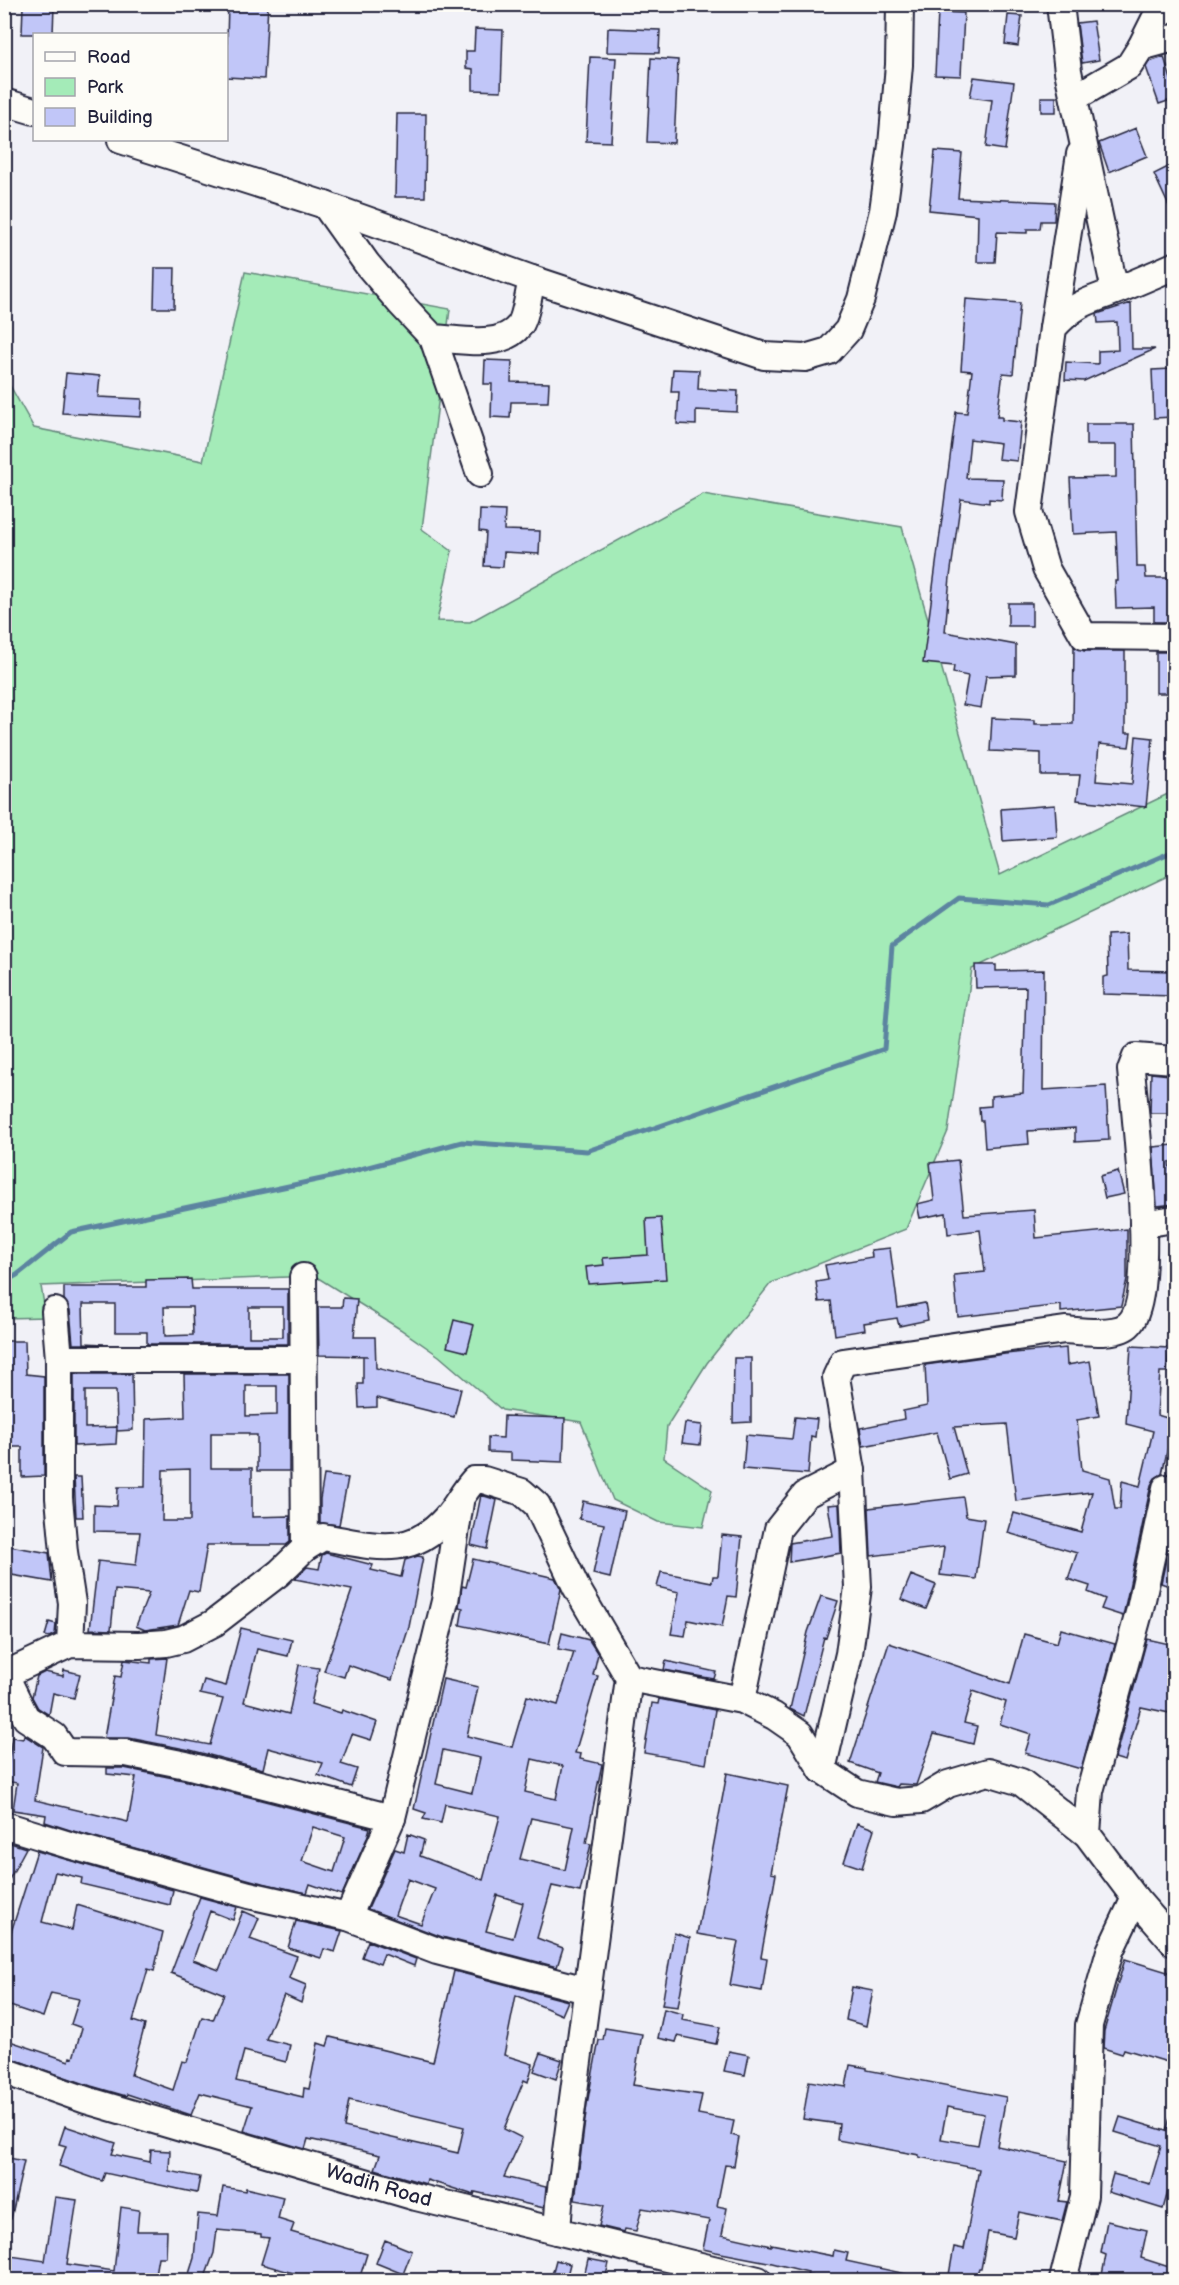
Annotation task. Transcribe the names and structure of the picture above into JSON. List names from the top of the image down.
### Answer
{
  "streets": {
    "street": ["Wadih Road"]
  },
  "legend": ["Road", "Park", "Building"]
}
